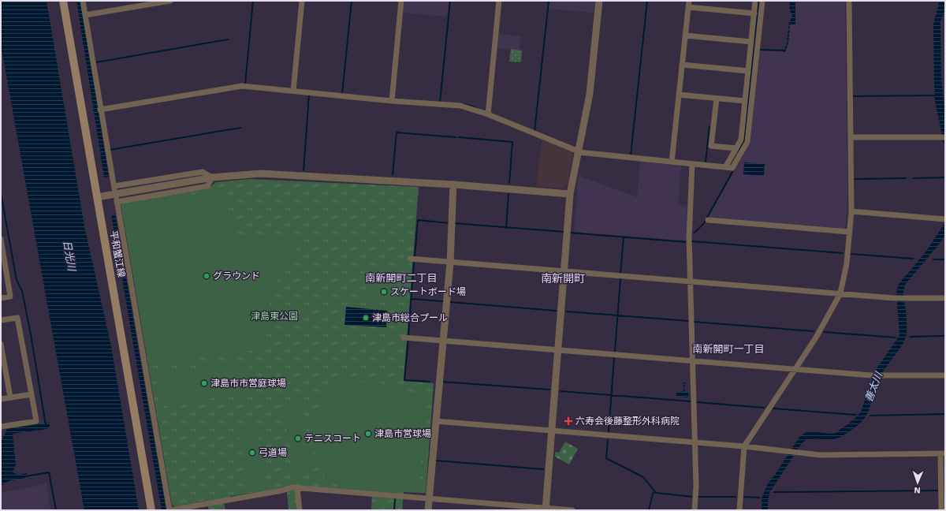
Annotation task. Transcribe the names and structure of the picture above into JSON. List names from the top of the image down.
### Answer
{
  "streets": {
    "main road": ["平和蟹江線"]
  },
  "districts": ["南新開町二丁目", "南新開町", "南新開町一丁目"],
  "water": ["日光川", "善太川"],
  "parks": ["津島東公園"],
  "places": {
    "other": [
      "グラウンド",
      "スケートボード場",
      "津島市総合プール",
      "津島市市営庭球場",
      "津島市営球場",
      "テニスコート",
      "弓道場"
    ],
    "health": ["六寿会後藤整形外科病院"]
  },
  "north": "bottom"
}
